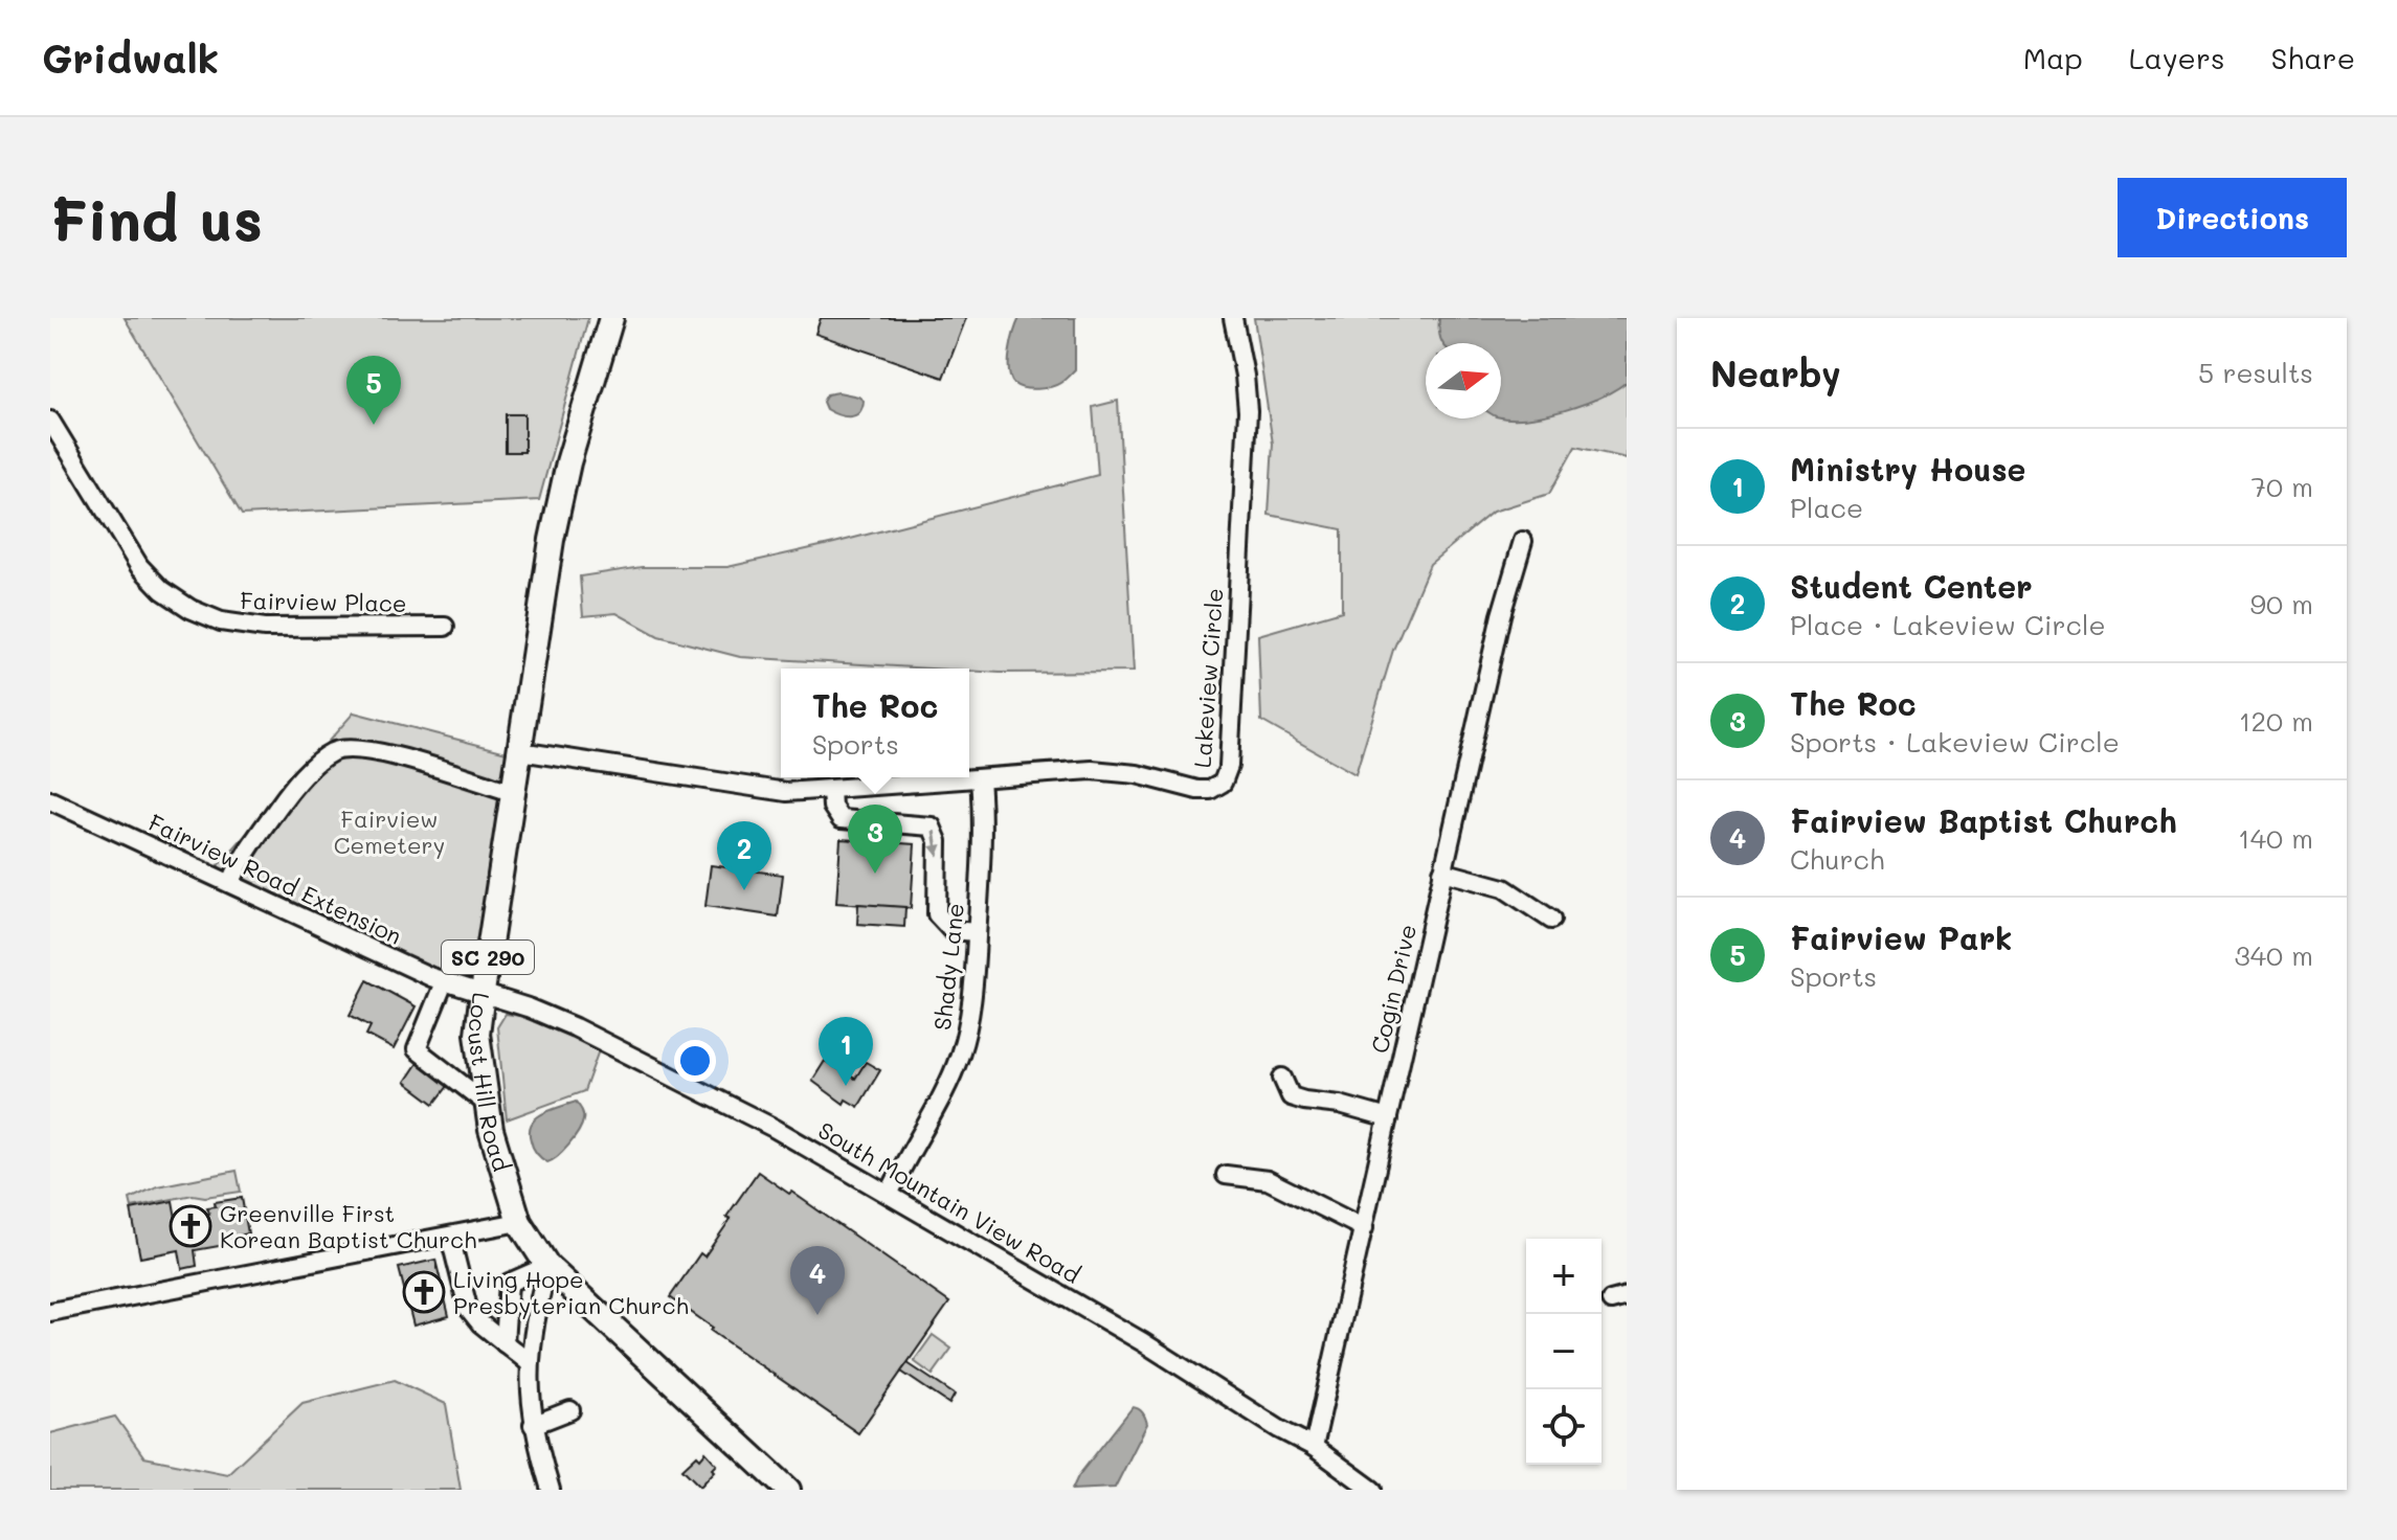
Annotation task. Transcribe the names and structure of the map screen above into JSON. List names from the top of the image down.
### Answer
{
  "streets": {
    "main road": ["SC 290", "Locust Hill Road"],
    "street": [
      "Fairview Place",
      "Lakeview Circle",
      "Fairview Road Extension",
      "Shady Lane",
      "Cogin Drive",
      "South Mountain View Road"
    ]
  },
  "crossings": [
    ["Lakeview Circle", "Shady Lane"],
    ["Lakeview Circle", "Locust Hill Road"],
    ["Fairview Road Extension", "Locust Hill Road"],
    ["Fairview Road Extension", "South Mountain View Road"],
    ["Shady Lane", "South Mountain View Road"],
    ["Cogin Drive", "South Mountain View Road"],
    ["Locust Hill Road", "South Mountain View Road"]
  ],
  "parks": ["Fairview Cemetery"],
  "places": {
    "church": ["Greenville First Korean Baptist Church", "Living Hope Presbyterian Church"]
  },
  "north": "right",
  "page": {
    "header": "Gridwalk",
    "nav": ["Map", "Layers", "Share"],
    "buttons": "Directions",
    "title": "Find us",
    "heading": ["Nearby", "5 results"],
    "pins": [
      "5",
      "3",
      "2",
      "1",
      "4"
    ],
    "list": [
      {
        "mark": "1",
        "name": "Ministry House",
        "note": "Place",
        "value": "70 m"
      },
      {
        "mark": "2",
        "name": "Student Center",
        "note": "Place · Lakeview Circle",
        "value": "90 m"
      },
      {
        "mark": "3",
        "name": "The Roc",
        "note": "Sports · Lakeview Circle",
        "value": "120 m"
      },
      {
        "mark": "4",
        "name": "Fairview Baptist Church",
        "note": "Church",
        "value": "140 m"
      },
      {
        "mark": "5",
        "name": "Fairview Park",
        "note": "Sports",
        "value": "340 m"
      }
    ],
    "popup": ["The Roc", "Sports"],
    "map_buttons": ["+", "−"]
  }
}
